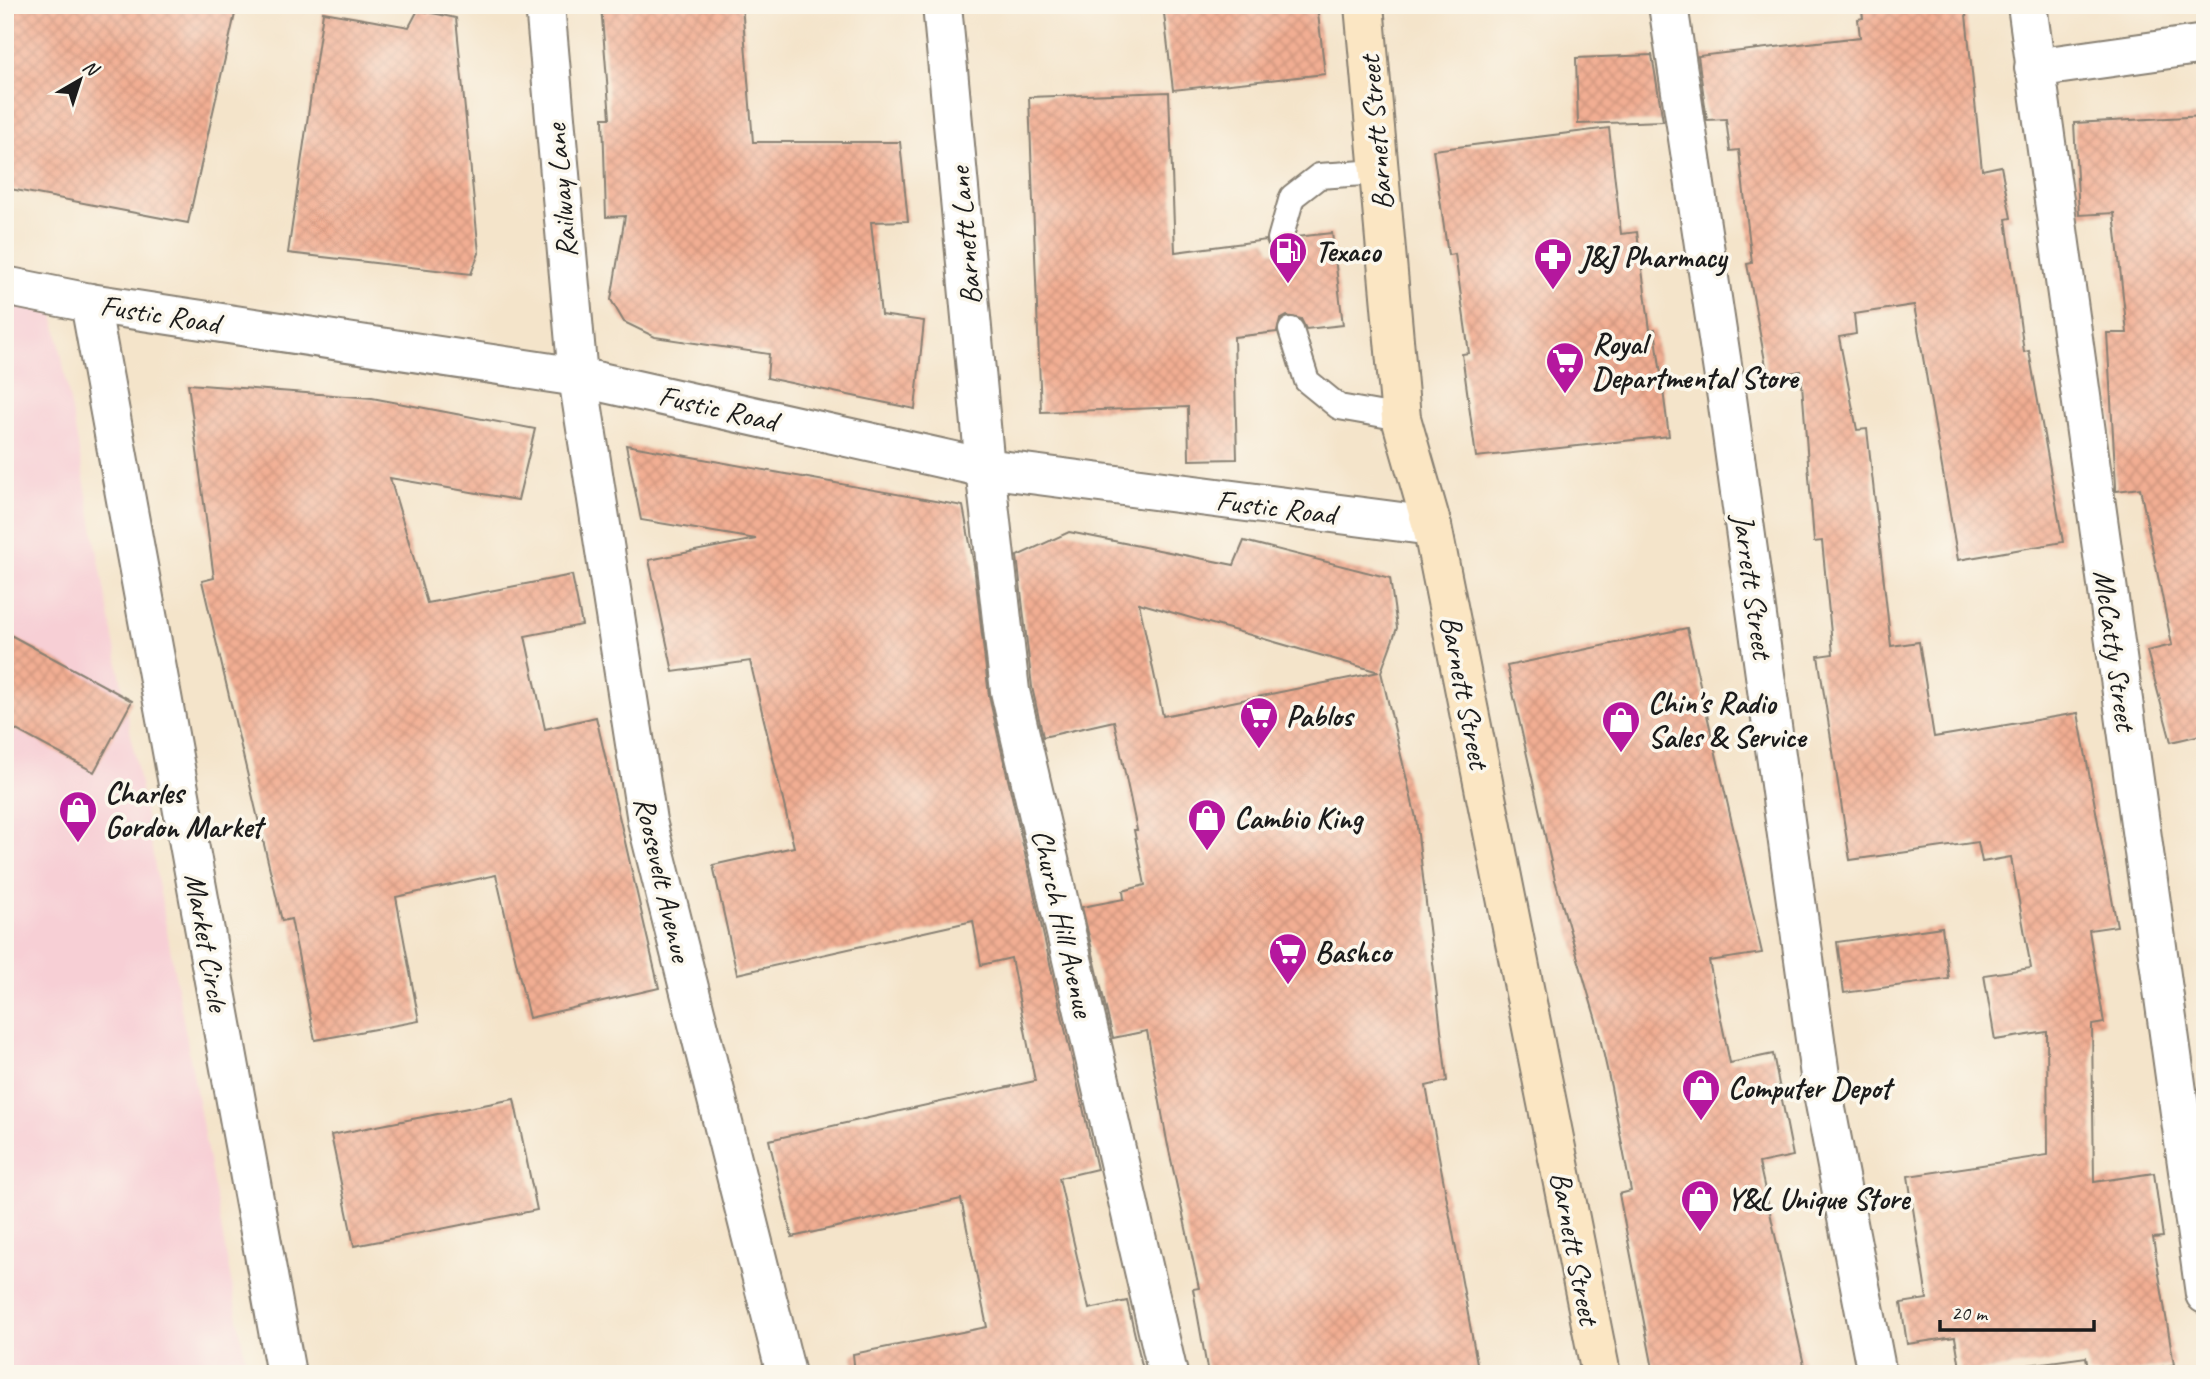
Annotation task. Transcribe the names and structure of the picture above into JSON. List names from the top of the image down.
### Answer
{
  "streets": {
    "main road": ["Barnett Street"],
    "street": [
      "Railway Lane",
      "Barnett Lane",
      "Fustic Road",
      "Jarrett Street",
      "McCatty Street",
      "Roosevelt Avenue",
      "Church Hill Avenue",
      "Market Circle"
    ]
  },
  "crossings": [
    ["Barnett Street", "Fustic Road"],
    ["Railway Lane", "Fustic Road"],
    ["Railway Lane", "Roosevelt Avenue"],
    ["Barnett Lane", "Fustic Road"],
    ["Barnett Lane", "Church Hill Avenue"],
    ["Fustic Road", "Roosevelt Avenue"],
    ["Fustic Road", "Church Hill Avenue"],
    ["Fustic Road", "Market Circle"]
  ],
  "places": {
    "fuel station": ["Texaco"],
    "pharmacy": ["J&J Pharmacy"],
    "supermarket": ["Royal Departmental Store", "Pablos", "Bashco"],
    "shop": [
      "Chin's Radio Sales & Service",
      "Charles Gordon Market",
      "Cambio King",
      "Computer Depot",
      "Y&L Unique Store"
    ]
  },
  "scale_bar": "20 m",
  "north": "top right"
}
